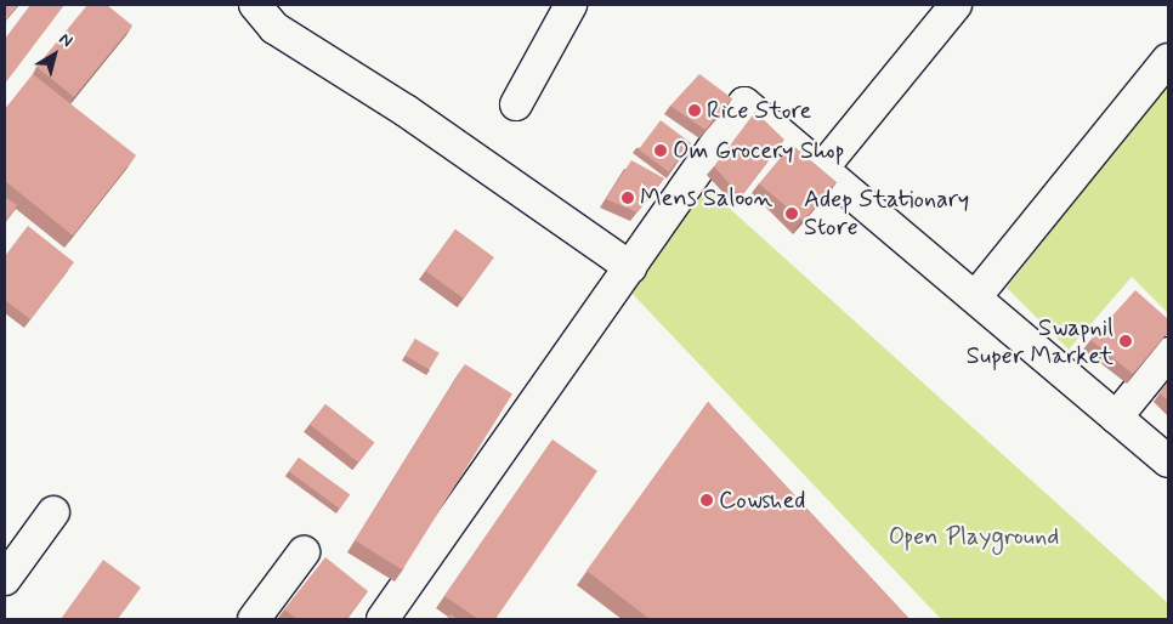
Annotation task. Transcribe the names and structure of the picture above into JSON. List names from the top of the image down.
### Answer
{
  "parks": ["Open Playground"],
  "places": [
    "Rice Store",
    "Om Grocery Shop",
    "Mens Saloon",
    "Adep Stationary Store",
    "Swapnil Super Market",
    "Cowshed"
  ],
  "north": "top right"
}
